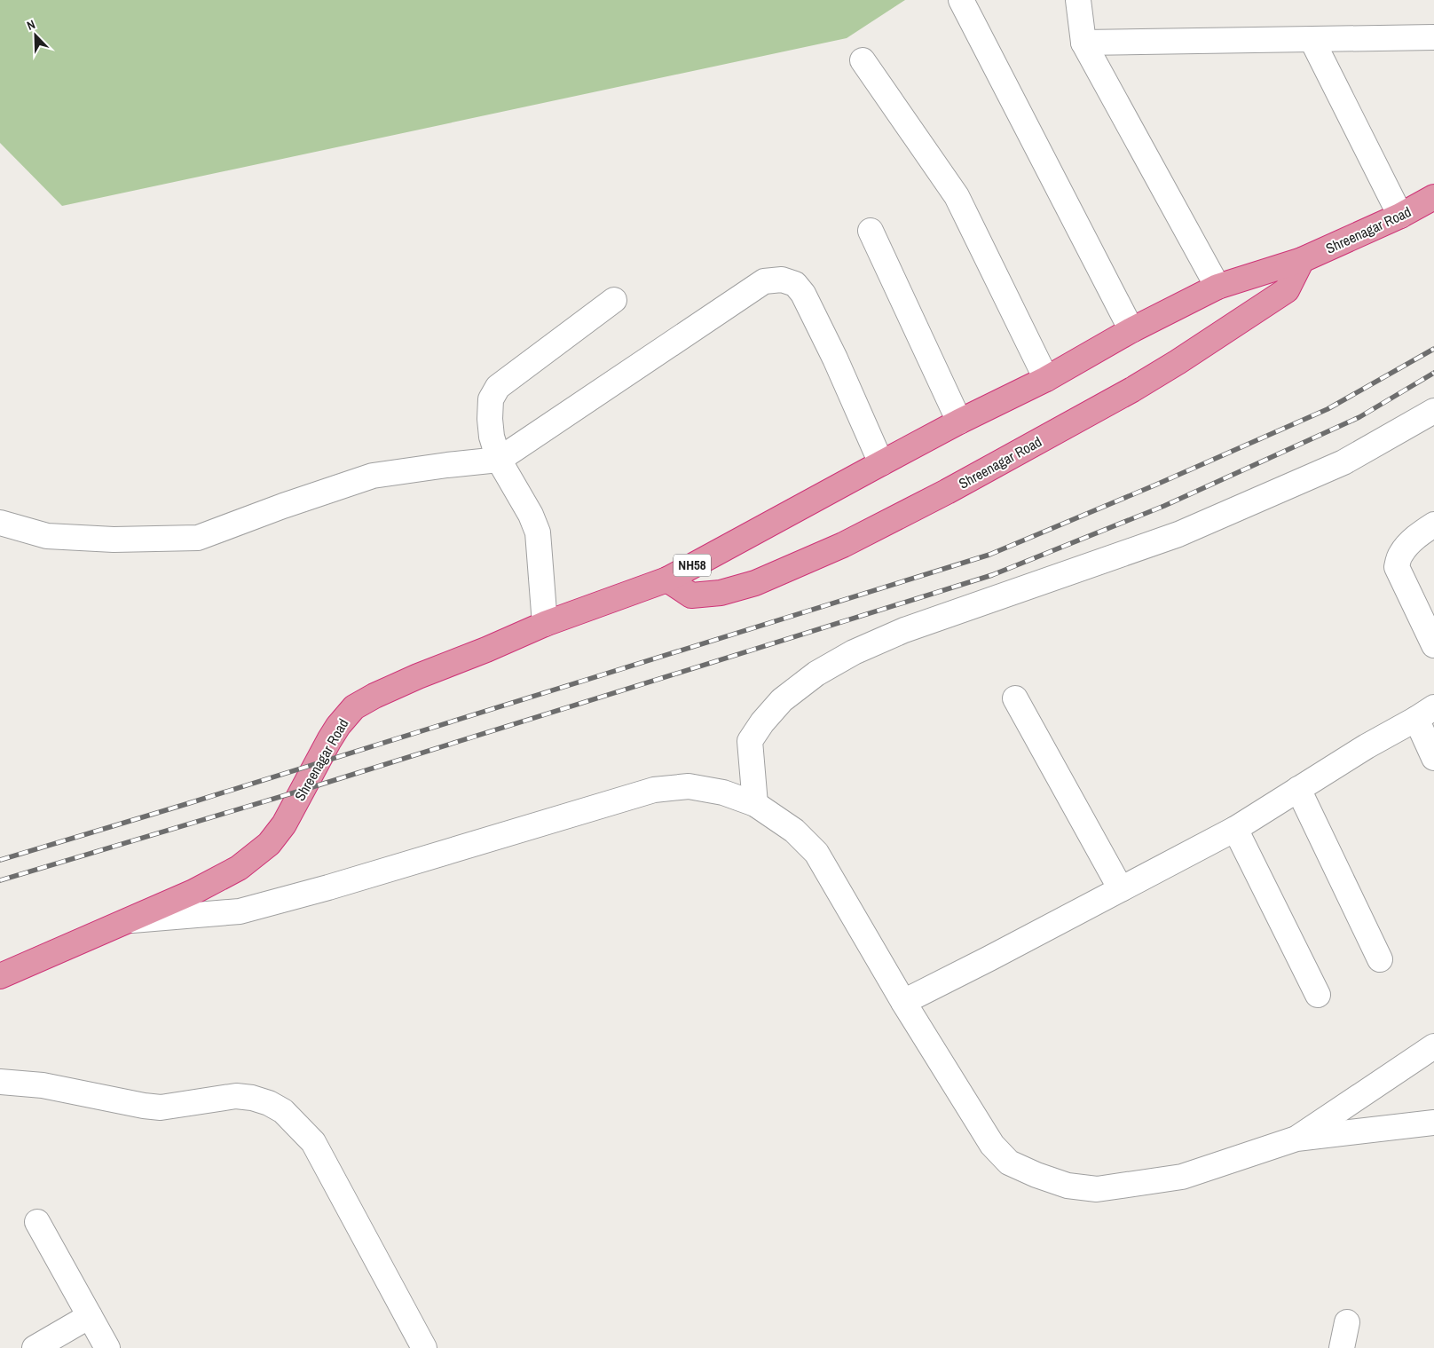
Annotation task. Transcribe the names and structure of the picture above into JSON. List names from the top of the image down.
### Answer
{
  "streets": {
    "highway": ["Shreenagar Road", "NH58"]
  },
  "north": "top left"
}
